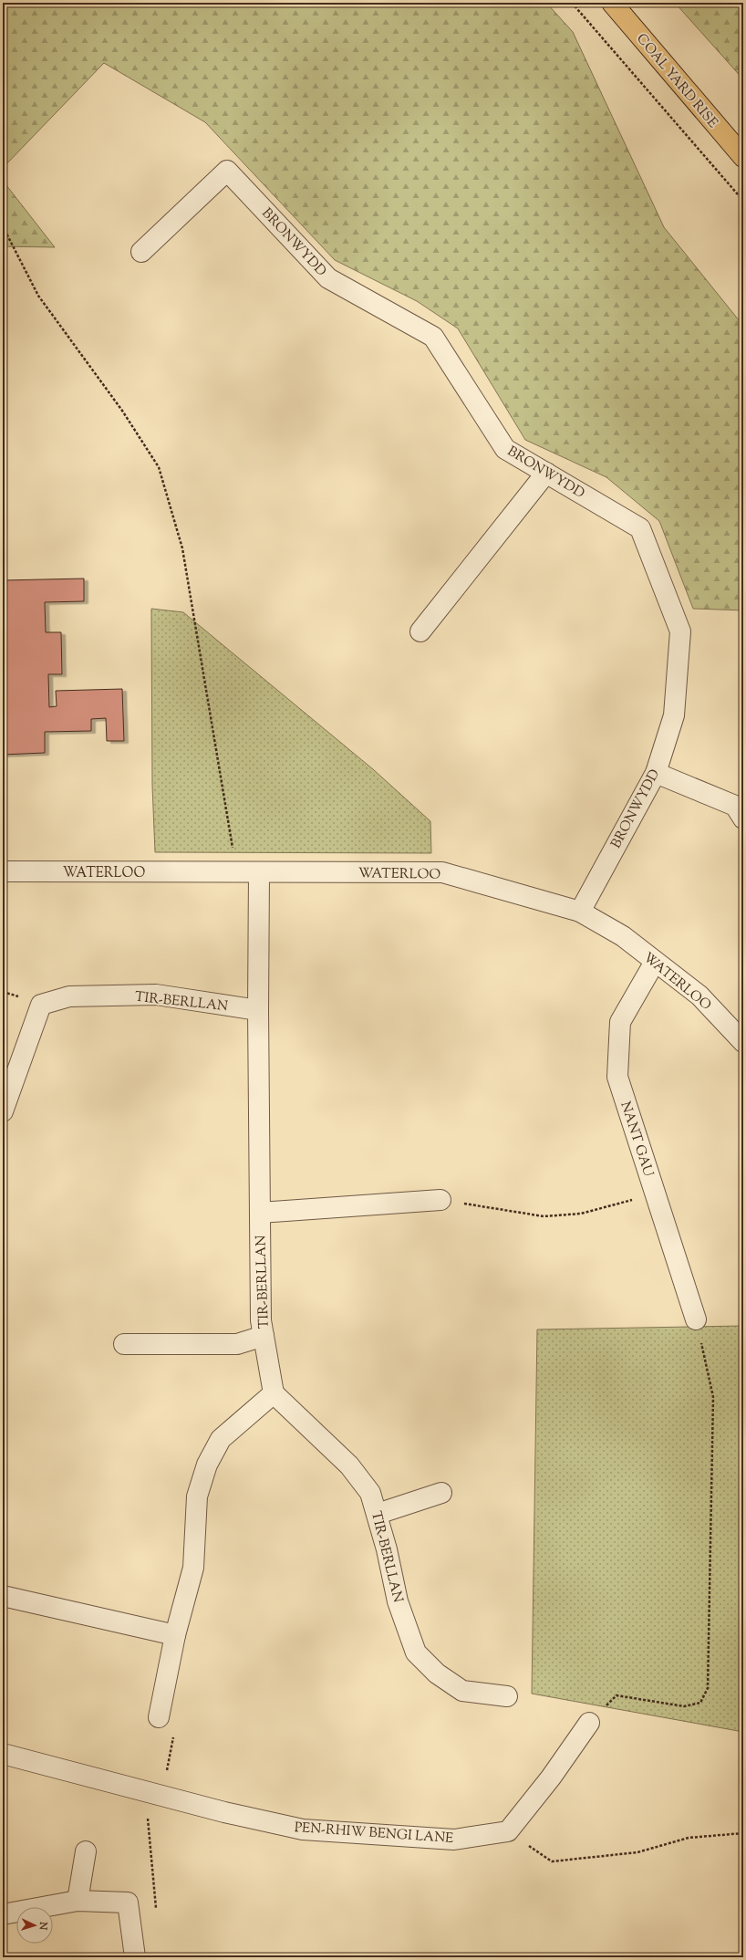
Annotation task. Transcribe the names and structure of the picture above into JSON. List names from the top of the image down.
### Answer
{
  "streets": {
    "main road": ["COAL YARD RISE"],
    "street": [
      "BRONWYDD",
      "WATERLOO",
      "TIR-BERLLAN",
      "NANT GAU",
      "PEN-RHIW BENGI LANE"
    ]
  },
  "crossings": [
    ["BRONWYDD", "WATERLOO"],
    ["WATERLOO", "TIR-BERLLAN"],
    ["WATERLOO", "NANT GAU"]
  ],
  "north": "right"
}
